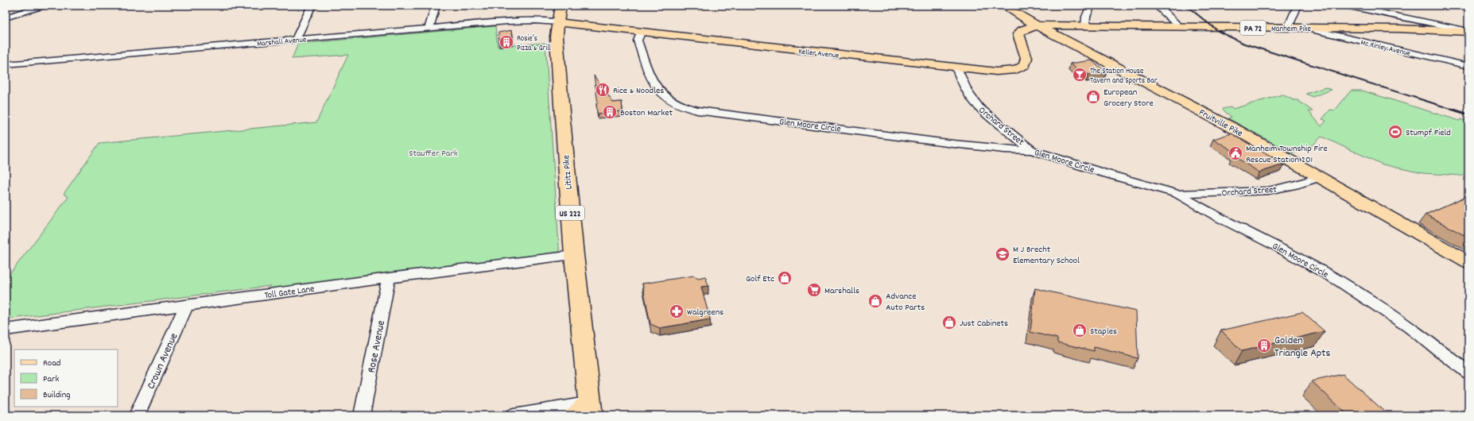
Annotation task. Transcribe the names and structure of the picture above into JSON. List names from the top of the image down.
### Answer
{
  "streets": {
    "highway": ["Lititz Pike", "US 222"],
    "main road": [
      "PA 72",
      "Manheim Pike",
      "Keller Avenue",
      "Fruitville Pike"
    ],
    "street": [
      "Marshall Avenue",
      "Mc Kinley Avenue",
      "Glen Moore Circle",
      "Orchard Street",
      "Toll Gate Lane",
      "Rose Avenue",
      "Crown Avenue"
    ]
  },
  "crossings": [
    ["PA 72", "Manheim Pike"],
    ["PA 72", "Keller Avenue"],
    ["PA 72", "Fruitville Pike"],
    ["Manheim Pike", "Mc Kinley Avenue"],
    ["Manheim Pike", "Keller Avenue"],
    ["Manheim Pike", "Fruitville Pike"],
    ["Marshall Avenue", "Keller Avenue"],
    ["Marshall Avenue", "Lititz Pike"],
    ["Keller Avenue", "Fruitville Pike"],
    ["Keller Avenue", "Glen Moore Circle"],
    ["Keller Avenue", "Orchard Street"],
    ["Keller Avenue", "Lititz Pike"],
    ["Fruitville Pike", "Orchard Street"],
    ["Glen Moore Circle", "Orchard Street"],
    ["Lititz Pike", "Toll Gate Lane"],
    ["Toll Gate Lane", "Rose Avenue"],
    ["Toll Gate Lane", "Crown Avenue"]
  ],
  "parks": ["Stauffer Park"],
  "places": {
    "building": ["Rosie’s Pizza & Grill", "Boston Market", "Golden Triangle Apts"],
    "bar": ["The Station House Tavern and Sports Bar"],
    "restaurant": ["Rice & Noodles"],
    "shop": [
      "European Grocery Store",
      "Golf Etc",
      "Advance Auto Parts",
      "Just Cabinets",
      "Staples"
    ],
    "sports": ["Stumpf Field"],
    "public building": ["Manheim Township Fire Rescue Station 201"],
    "school or university": ["M J Brecht Elementary School"],
    "supermarket": ["Marshalls"],
    "pharmacy": ["Walgreens"]
  },
  "legend": ["Road", "Park", "Building"]
}
